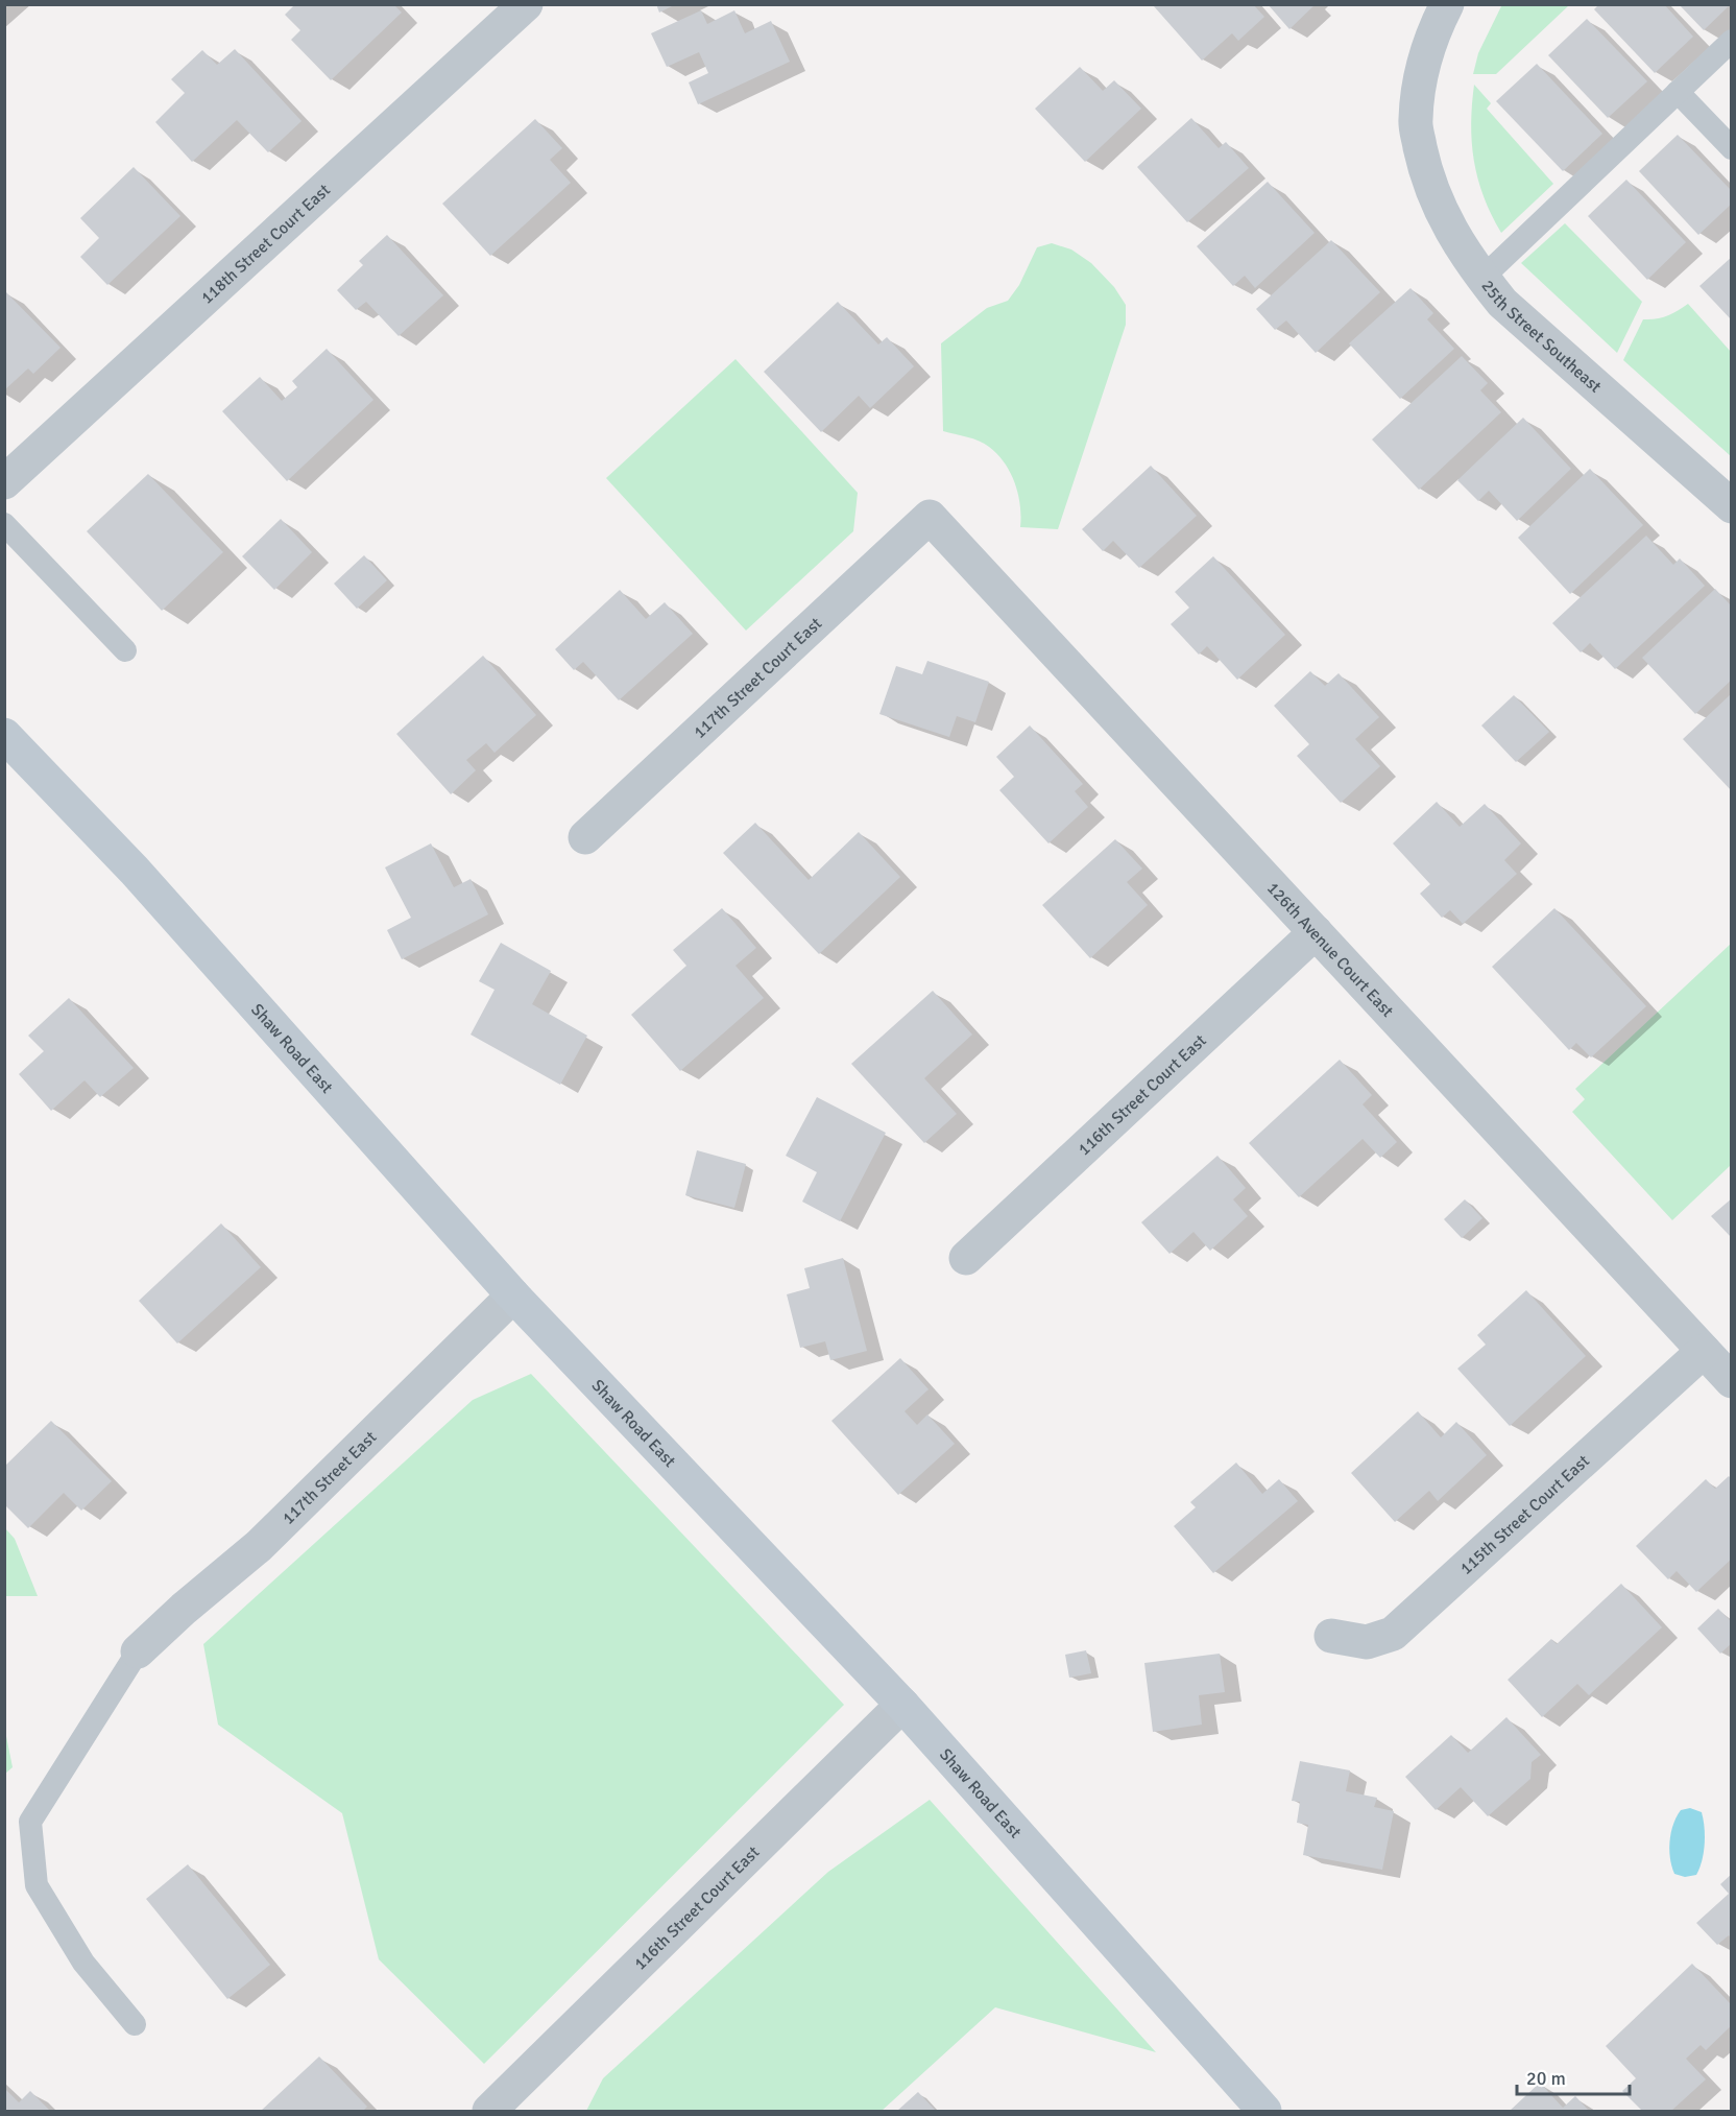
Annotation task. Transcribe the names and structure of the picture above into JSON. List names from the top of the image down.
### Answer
{
  "streets": {
    "main road": ["Shaw Road East"],
    "street": [
      "118th Street Court East",
      "25th Street Southeast",
      "117th Street Court East",
      "126th Avenue Court East",
      "116th Street Court East",
      "117th Street East",
      "115th Street Court East"
    ]
  },
  "crossings": [
    ["117th Street Court East", "126th Avenue Court East"],
    ["126th Avenue Court East", "116th Street Court East"],
    ["126th Avenue Court East", "115th Street Court East"],
    ["Shaw Road East", "116th Street Court East"],
    ["Shaw Road East", "117th Street East"]
  ],
  "scale_bar": "20 m"
}
